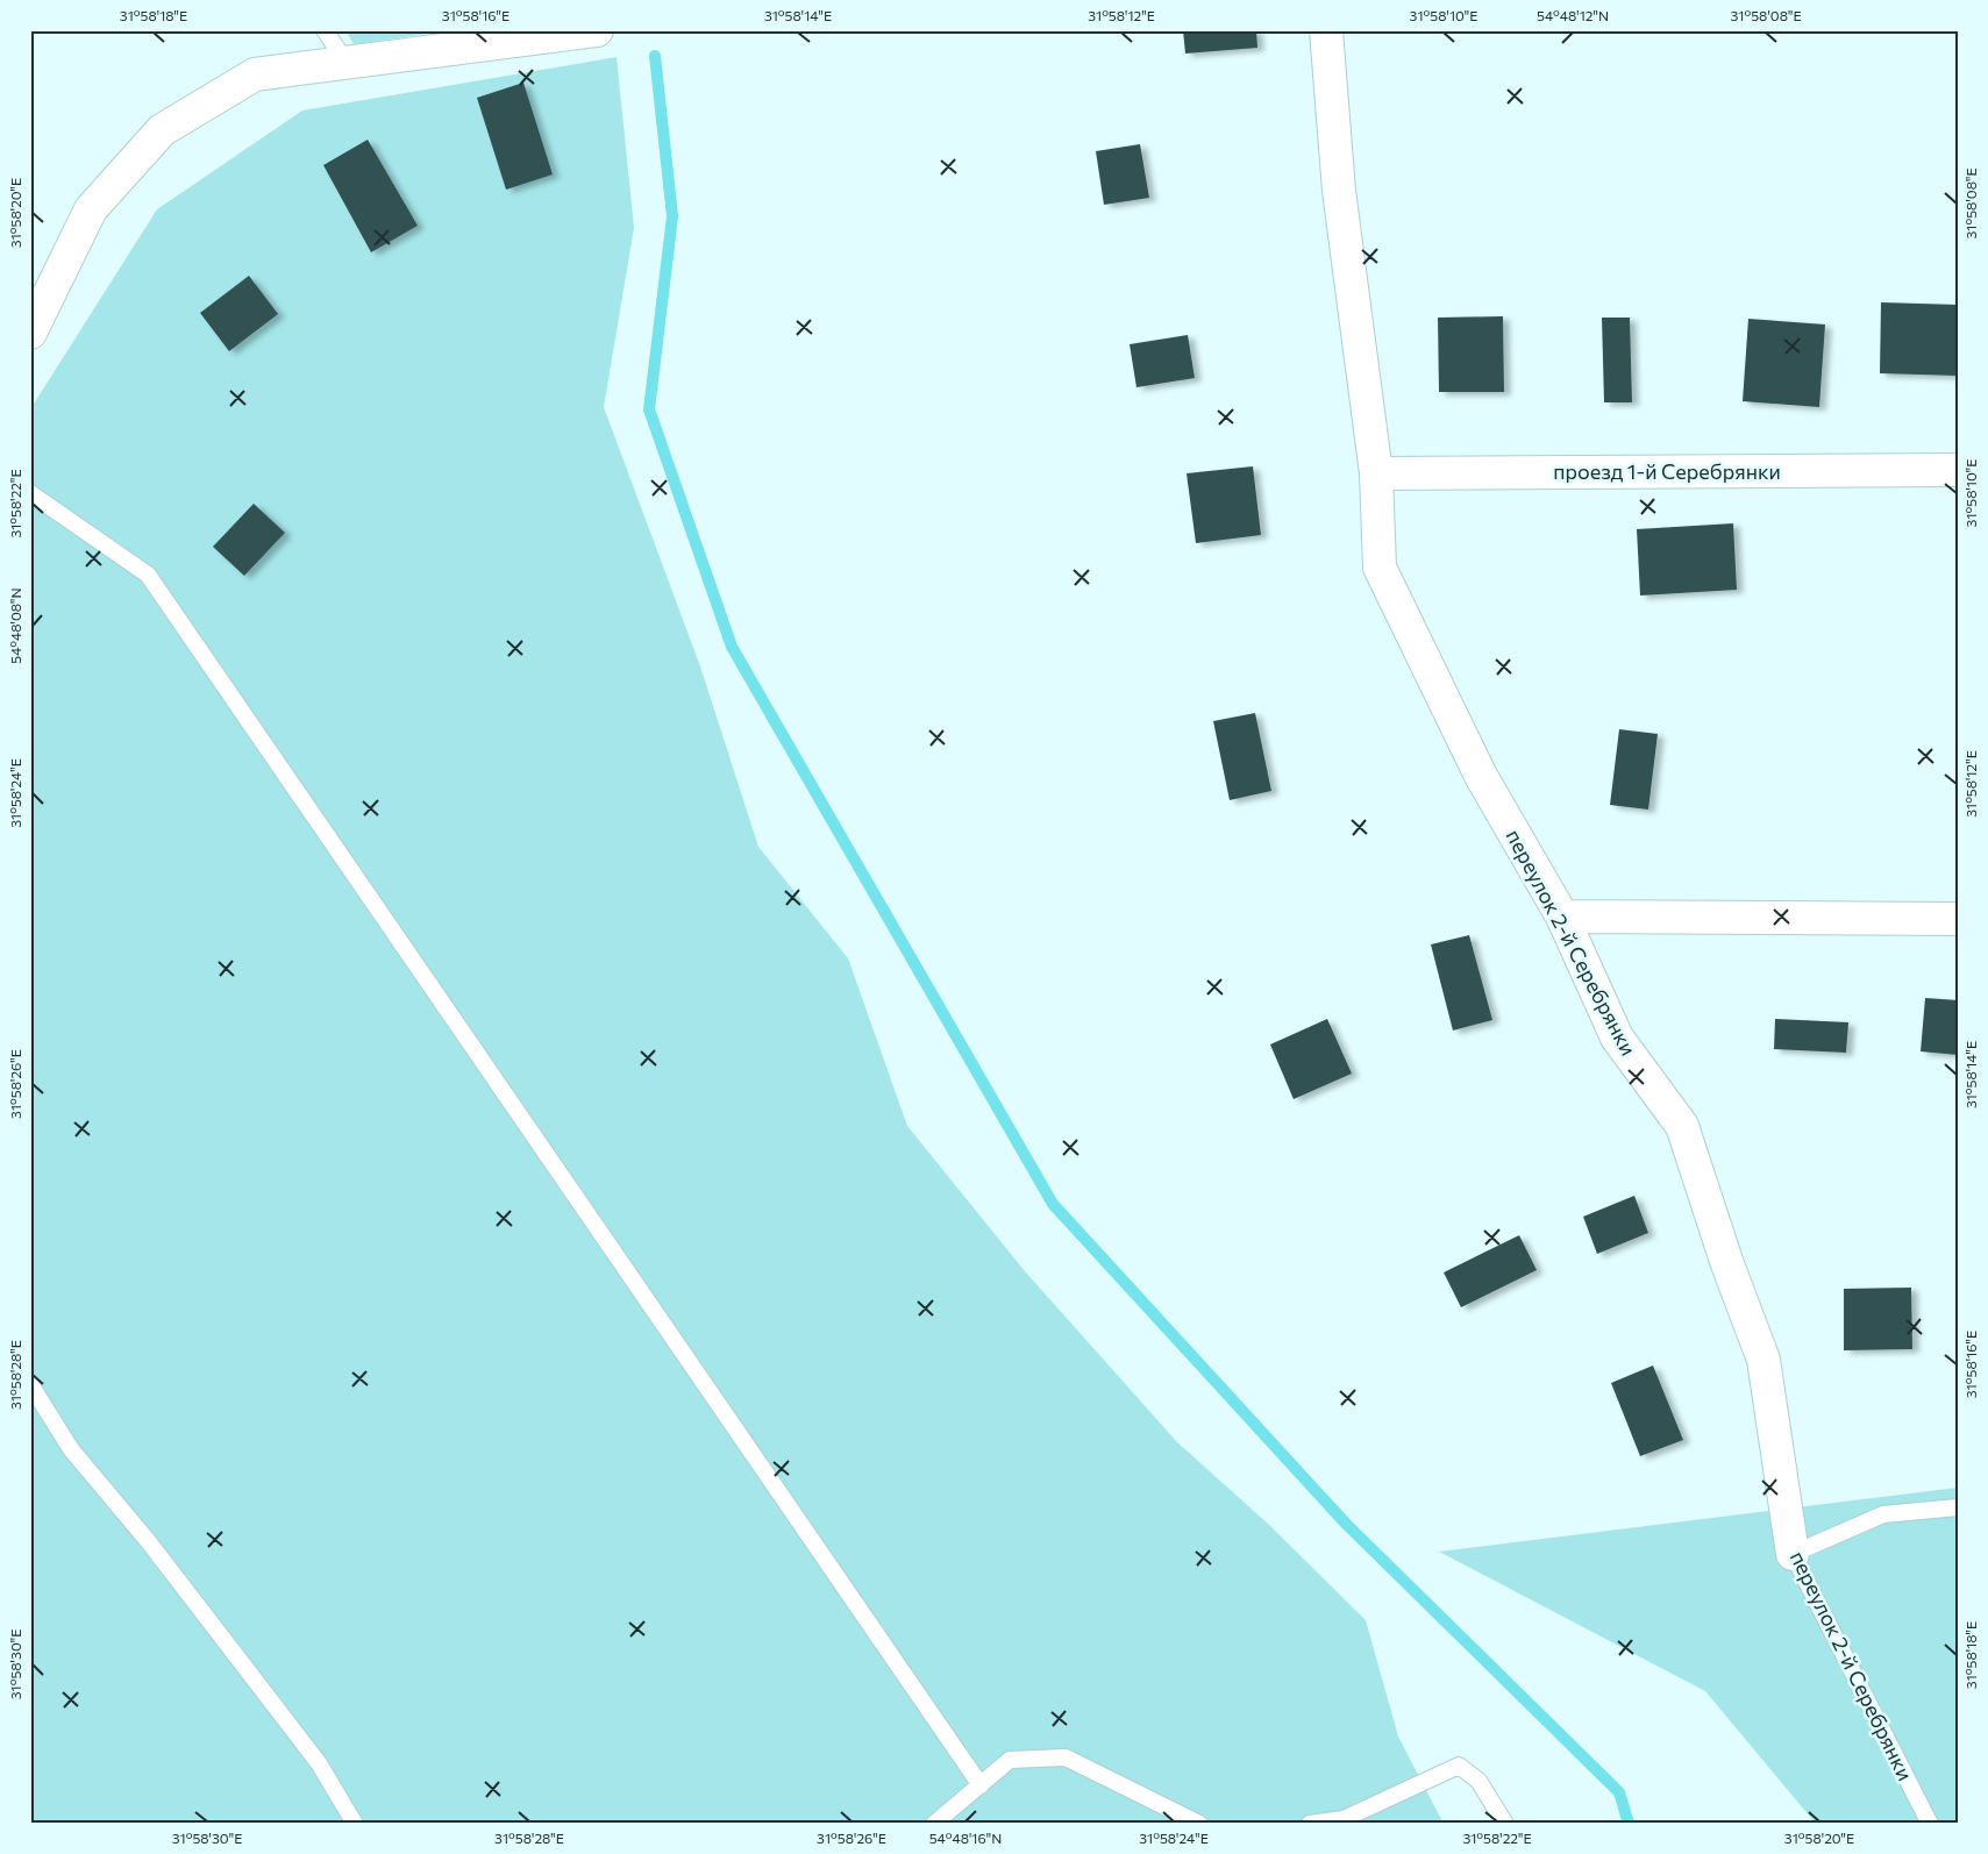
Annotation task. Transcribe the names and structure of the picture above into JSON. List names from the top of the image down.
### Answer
{
  "streets": {
    "street": ["проезд 1-й Серебрянки", "переулок 2-й Серебрянки"]
  },
  "crossings": [
    ["проезд 1-й Серебрянки", "переулок 2-й Серебрянки"]
  ],
  "coordinates": [
    "31°58'18\"E",
    "31°58'16\"E",
    "31°58'14\"E",
    "31°58'12\"E",
    "31°58'10\"E",
    "54°48'12\"N",
    "31°58'08\"E",
    "31°58'20\"E",
    "31°58'22\"E",
    "54°48'08\"N",
    "31°58'24\"E",
    "31°58'26\"E",
    "31°58'28\"E",
    "31°58'30\"E",
    "54°48'16\"N"
  ]
}
